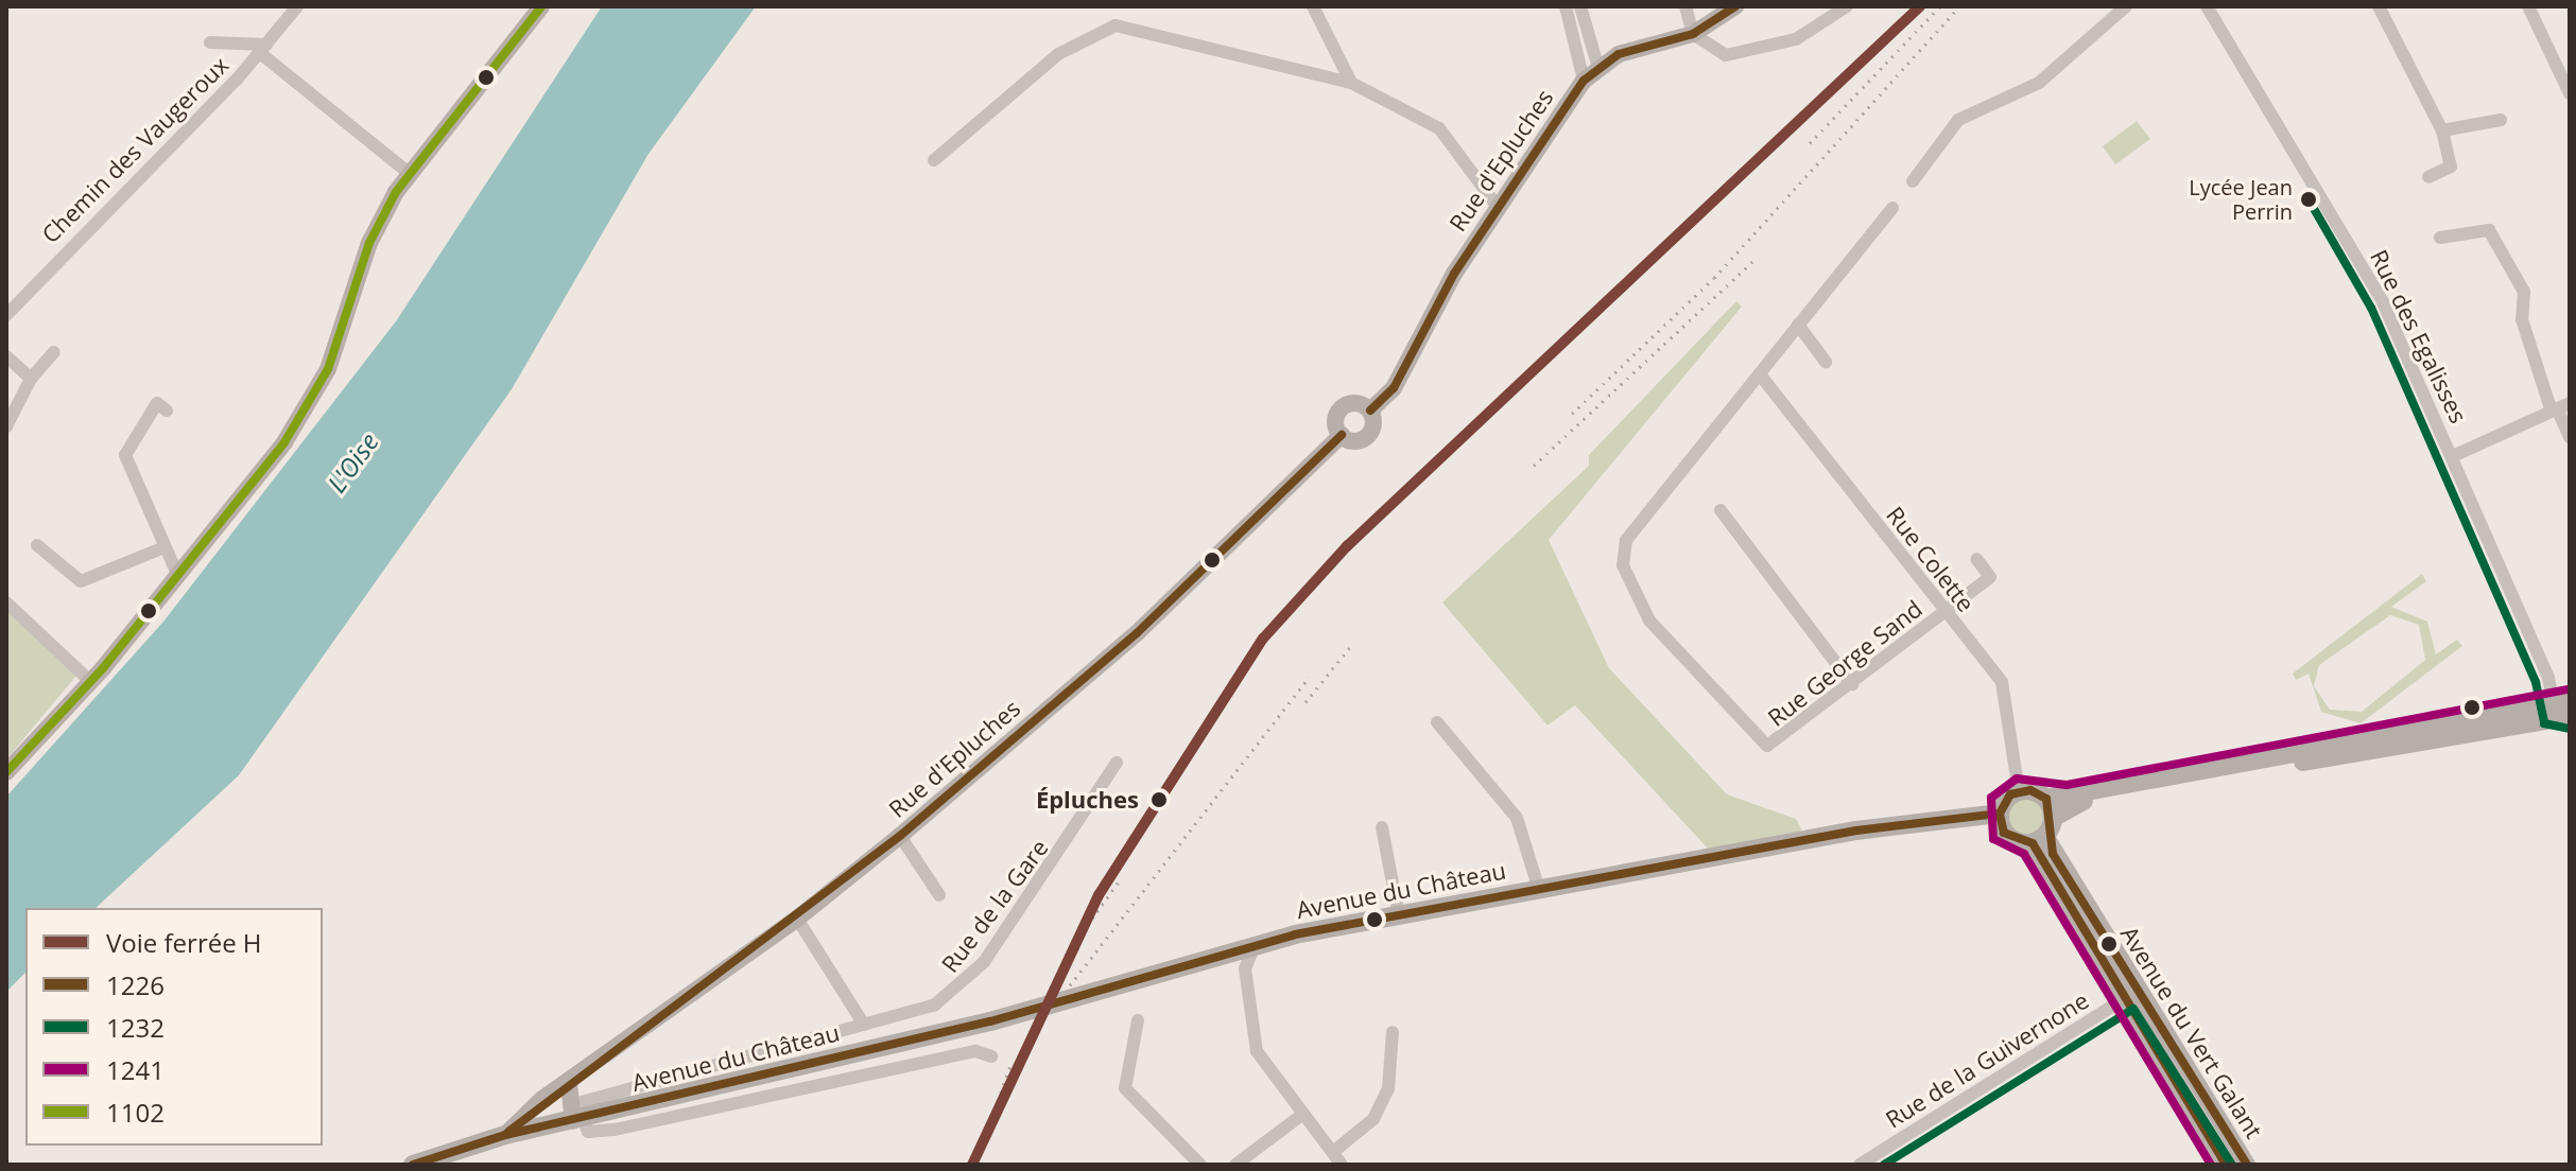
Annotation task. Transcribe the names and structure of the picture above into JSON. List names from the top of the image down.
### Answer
{
  "streets": {
    "main road": ["Avenue du Château"],
    "street": [
      "Chemin des Vaugeroux",
      "Rue d'Epluches",
      "Rue des Egalisses",
      "Rue Colette",
      "Rue George Sand",
      "Rue de la Gare",
      "Avenue du Vert Galant",
      "Rue de la Guivernone"
    ]
  },
  "crossings": [
    ["Rue d'Epluches", "Avenue du Château"],
    ["Rue Colette", "Rue George Sand"],
    ["Avenue du Château", "Rue de la Gare"],
    ["Avenue du Vert Galant", "Rue de la Guivernone"]
  ],
  "water": ["L'Oise"],
  "places": ["Lycée Jean Perrin", "Épluches"],
  "lines": [
    "rail line H",
    "transit line 1226",
    "transit line 1102",
    "transit line 1232",
    "transit line 1241"
  ],
  "legend": [
    "Voie ferrée H",
    "1226",
    "1232",
    "1241",
    "1102"
  ]
}
